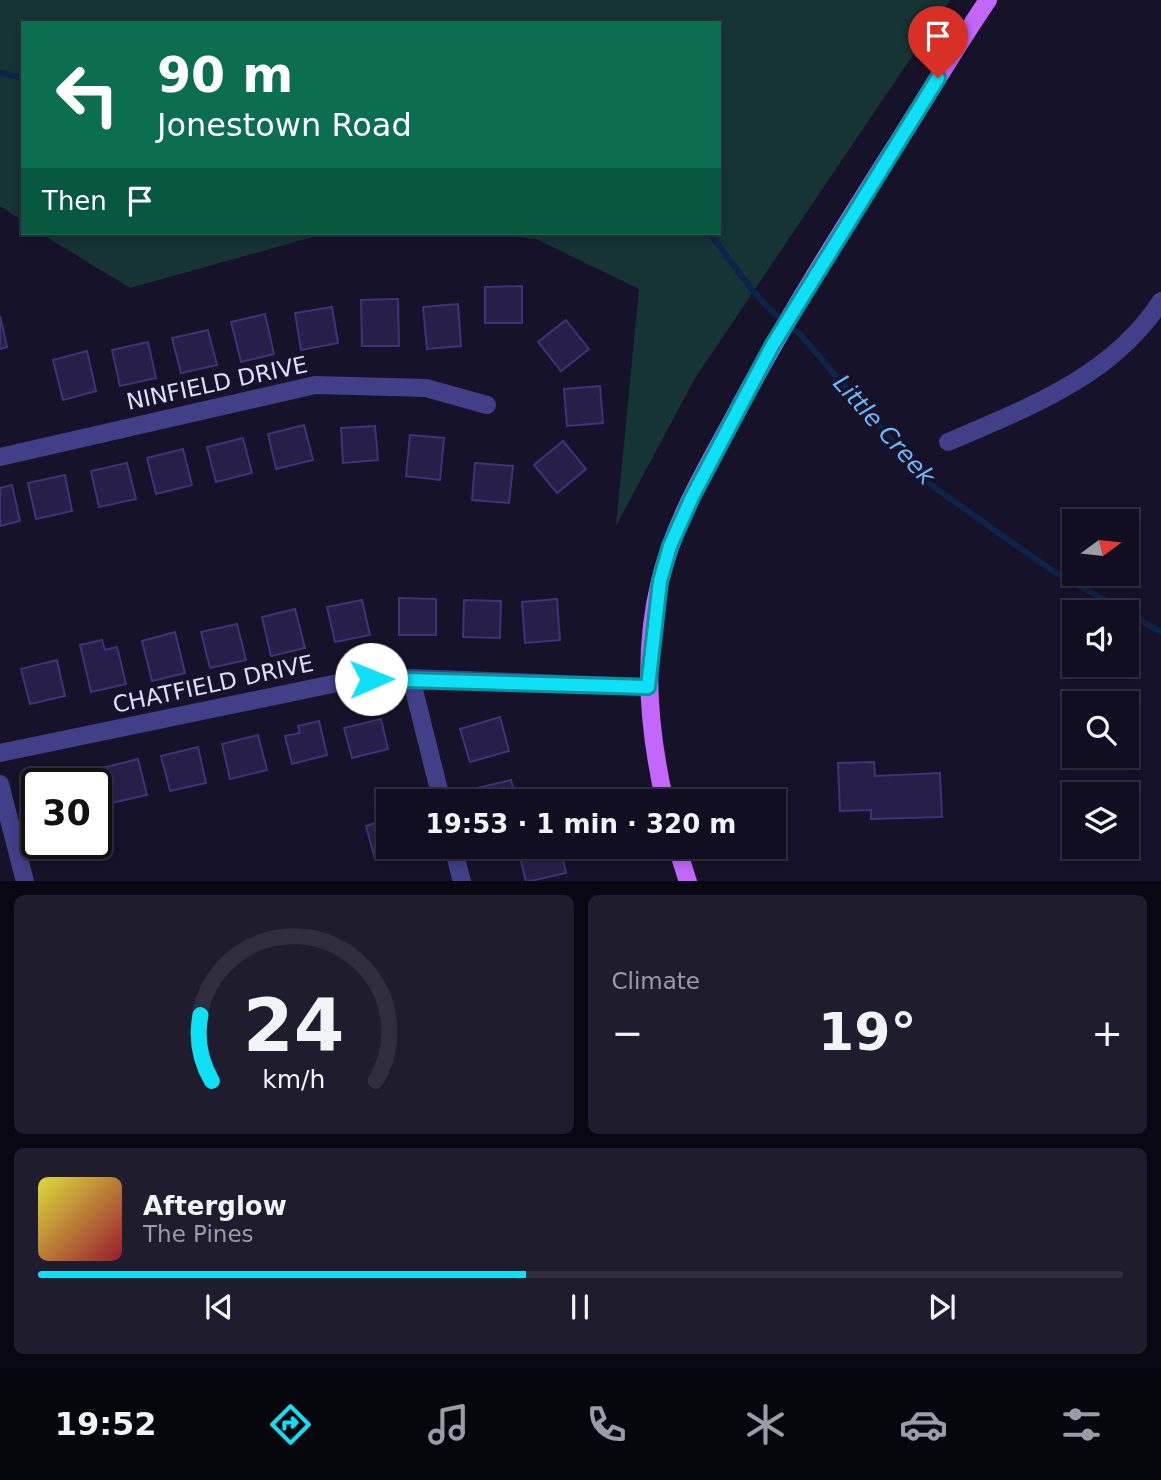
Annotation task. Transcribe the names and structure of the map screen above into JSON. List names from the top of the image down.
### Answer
{
  "streets": {
    "street": ["NINFIELD DRIVE", "CHATFIELD DRIVE"]
  },
  "water": ["Little Creek"],
  "north": "right",
  "page": {
    "turn": ["90 m", "Jonestown Road"],
    "then": "Then",
    "limit": "30",
    "trip": "19:53 · 1 min · 320 m",
    "tile": "Climate",
    "heat": ["−", "19°", "+"],
    "song": ["Afterglow", "The Pines"],
    "tabs": "19:52",
    "gauge": ["24", "km/h"]
  }
}
